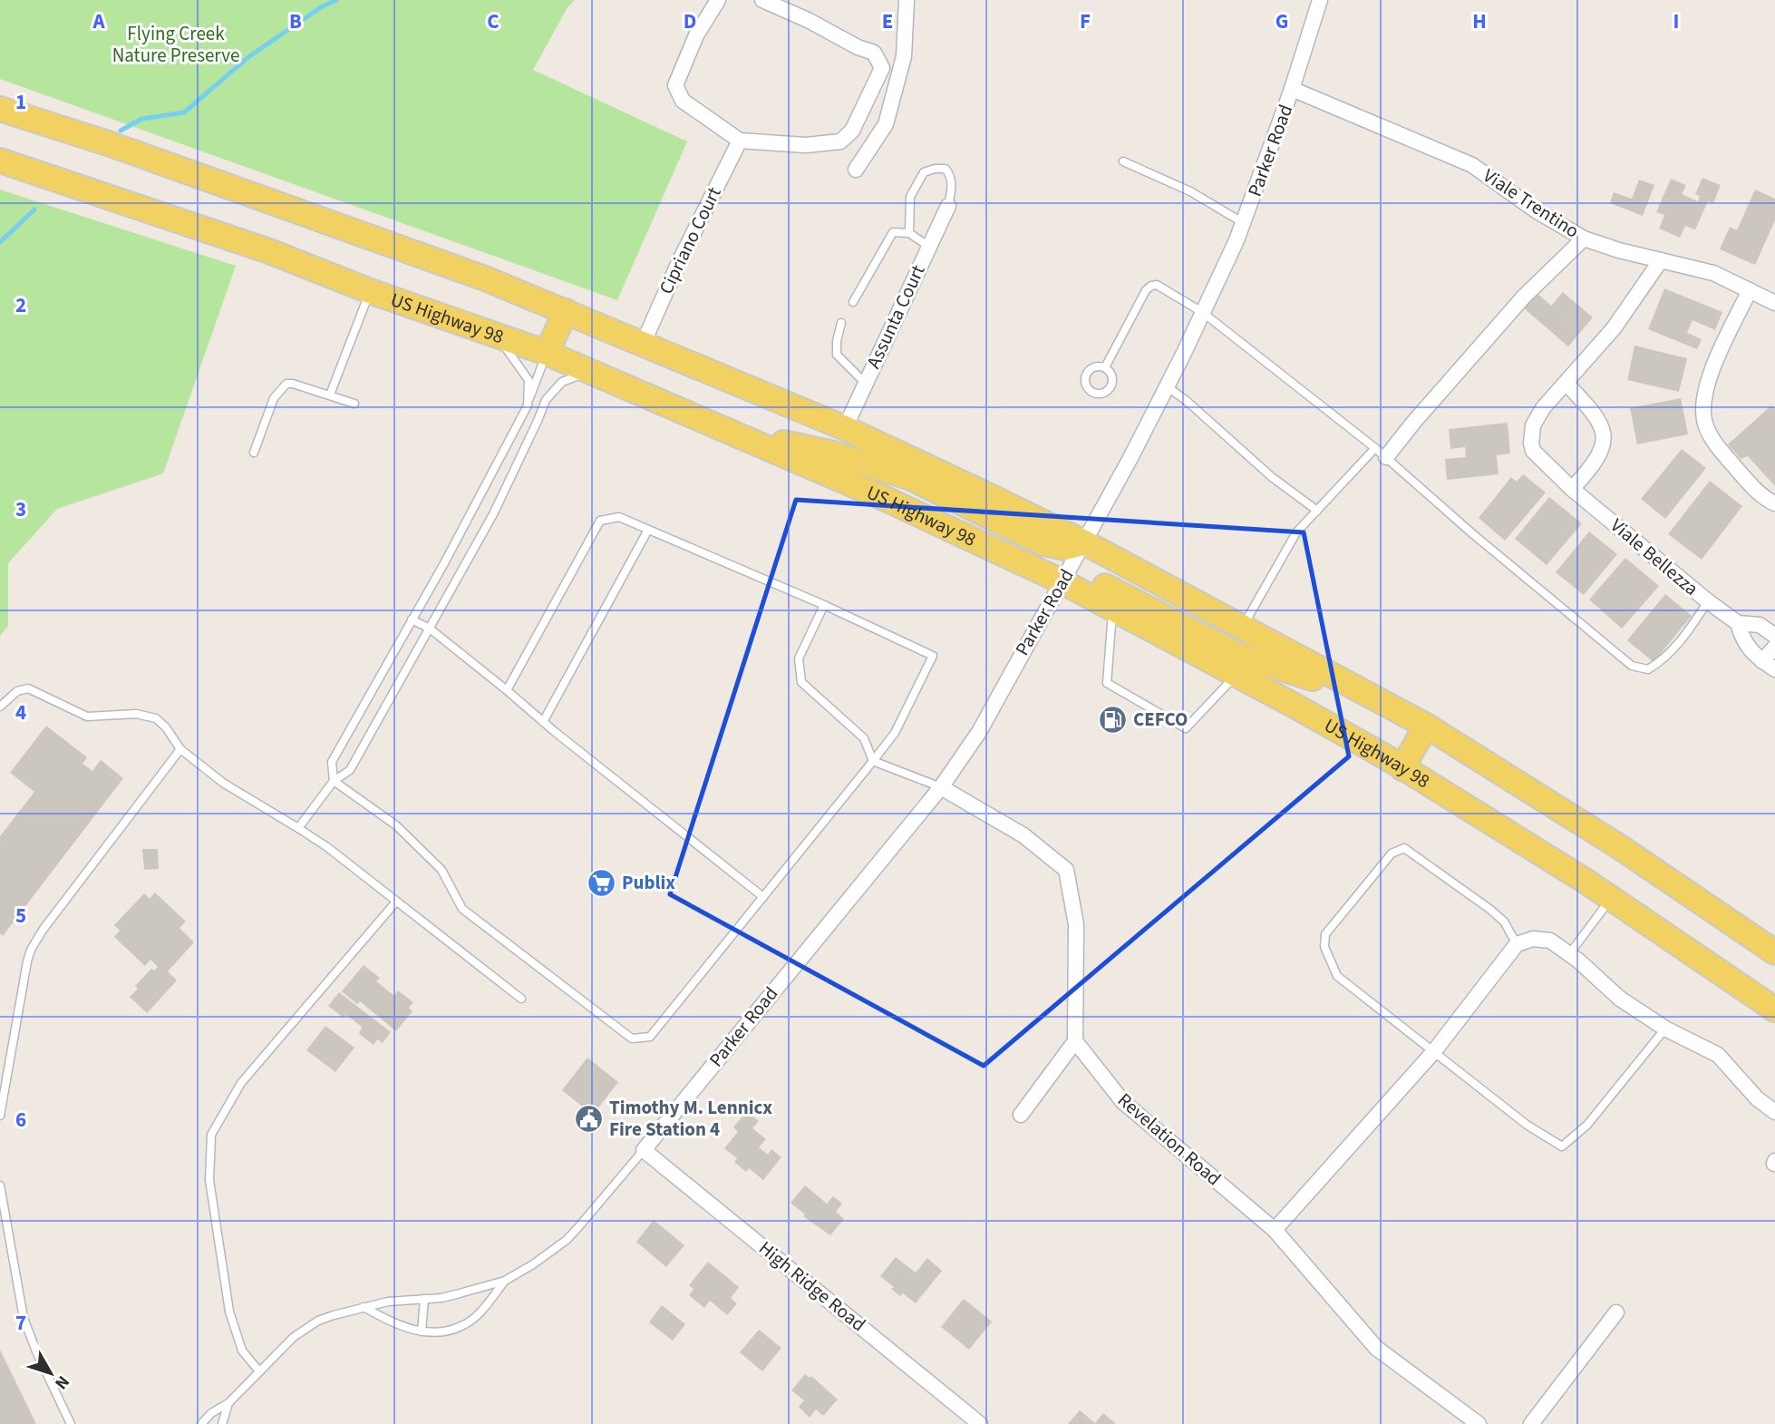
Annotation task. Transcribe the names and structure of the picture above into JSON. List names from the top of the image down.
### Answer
{
  "streets": {
    "main road": ["US Highway 98"],
    "street": [
      "Parker Road",
      "Viale Trentino",
      "Cipriano Court",
      "Assunta Court",
      "Viale Bellezza",
      "Revelation Road",
      "High Ridge Road"
    ]
  },
  "crossings": [
    ["Parker Road", "Viale Trentino"],
    ["Parker Road", "US Highway 98"],
    ["Parker Road", "High Ridge Road"],
    ["Viale Trentino", "Viale Bellezza"]
  ],
  "parks": ["Flying Creek Nature Preserve"],
  "places": {
    "fuel station": ["CEFCO"],
    "supermarket": ["Publix"],
    "public building": ["Timothy M. Lennicx Fire Station 4"]
  },
  "north": "bottom right",
  "grid": {
    "columns": [
      "A",
      "B",
      "C",
      "D",
      "E",
      "F",
      "G",
      "H",
      "I"
    ],
    "rows": [
      "1",
      "2",
      "3",
      "4",
      "5",
      "6",
      "7"
    ]
  }
}
